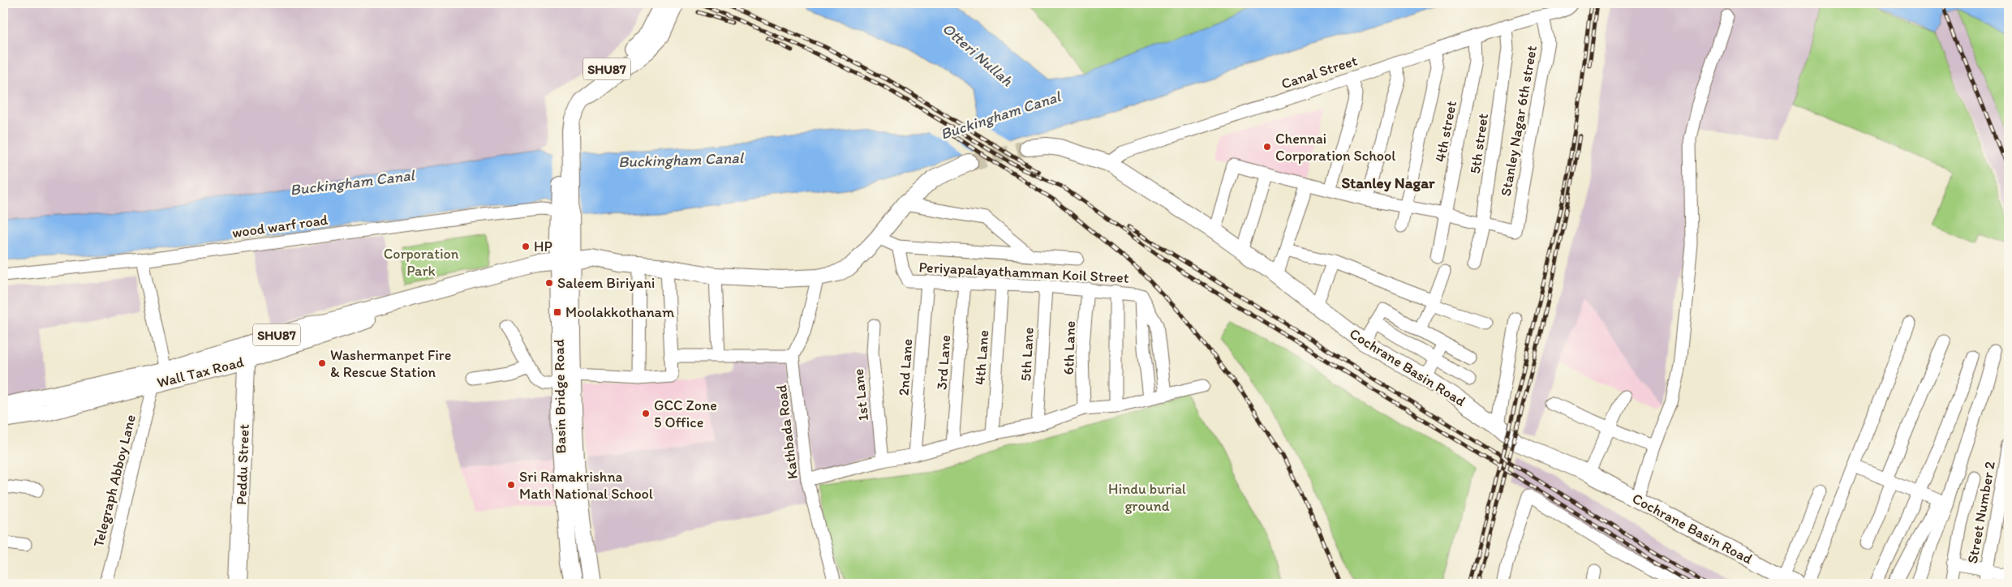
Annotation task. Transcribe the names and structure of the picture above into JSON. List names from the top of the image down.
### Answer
{
  "streets": {
    "main road": [
      "SHU87",
      "Cochrane Basin Road",
      "Wall Tax Road",
      "Basin Bridge Road",
      "Peddu Street"
    ],
    "street": [
      "Canal Street",
      "Stanley Nagar 6th street",
      "4th street",
      "5th street",
      "wood warf road",
      "Periyapalayathamman Koil Street",
      "6th Lane",
      "5th Lane",
      "4th Lane",
      "3rd Lane",
      "2nd Lane",
      "1st Lane",
      "Kathbada Road",
      "Telegraph Abboy Lane",
      "Street Number 2"
    ]
  },
  "crossings": [
    ["SHU87", "wood warf road"],
    ["Canal Street", "Stanley Nagar 6th street"],
    ["Canal Street", "4th street"],
    ["Canal Street", "5th street"],
    ["Canal Street", "Cochrane Basin Road"],
    ["Stanley Nagar 6th street", "5th street"],
    ["Periyapalayathamman Koil Street", "6th Lane"],
    ["Periyapalayathamman Koil Street", "5th Lane"],
    ["Periyapalayathamman Koil Street", "4th Lane"],
    ["Periyapalayathamman Koil Street", "3rd Lane"],
    ["Periyapalayathamman Koil Street", "2nd Lane"],
    ["Wall Tax Road", "Basin Bridge Road"],
    ["Wall Tax Road", "Peddu Street"],
    ["Wall Tax Road", "Telegraph Abboy Lane"]
  ],
  "districts": ["Stanley Nagar"],
  "water": ["Otteri Nullah", "Buckingham Canal"],
  "parks": ["Corporation Park", "Hindu burial ground"],
  "places": {
    "other": [
      "Chennai Corporation School",
      "HP",
      "Saleem Biriyani",
      "Washermanpet Fire & Rescue Station",
      "GCC Zone 5 Office",
      "Sri Ramakrishna Math National School"
    ],
    "transit": ["Moolakkothanam"]
  }
}
